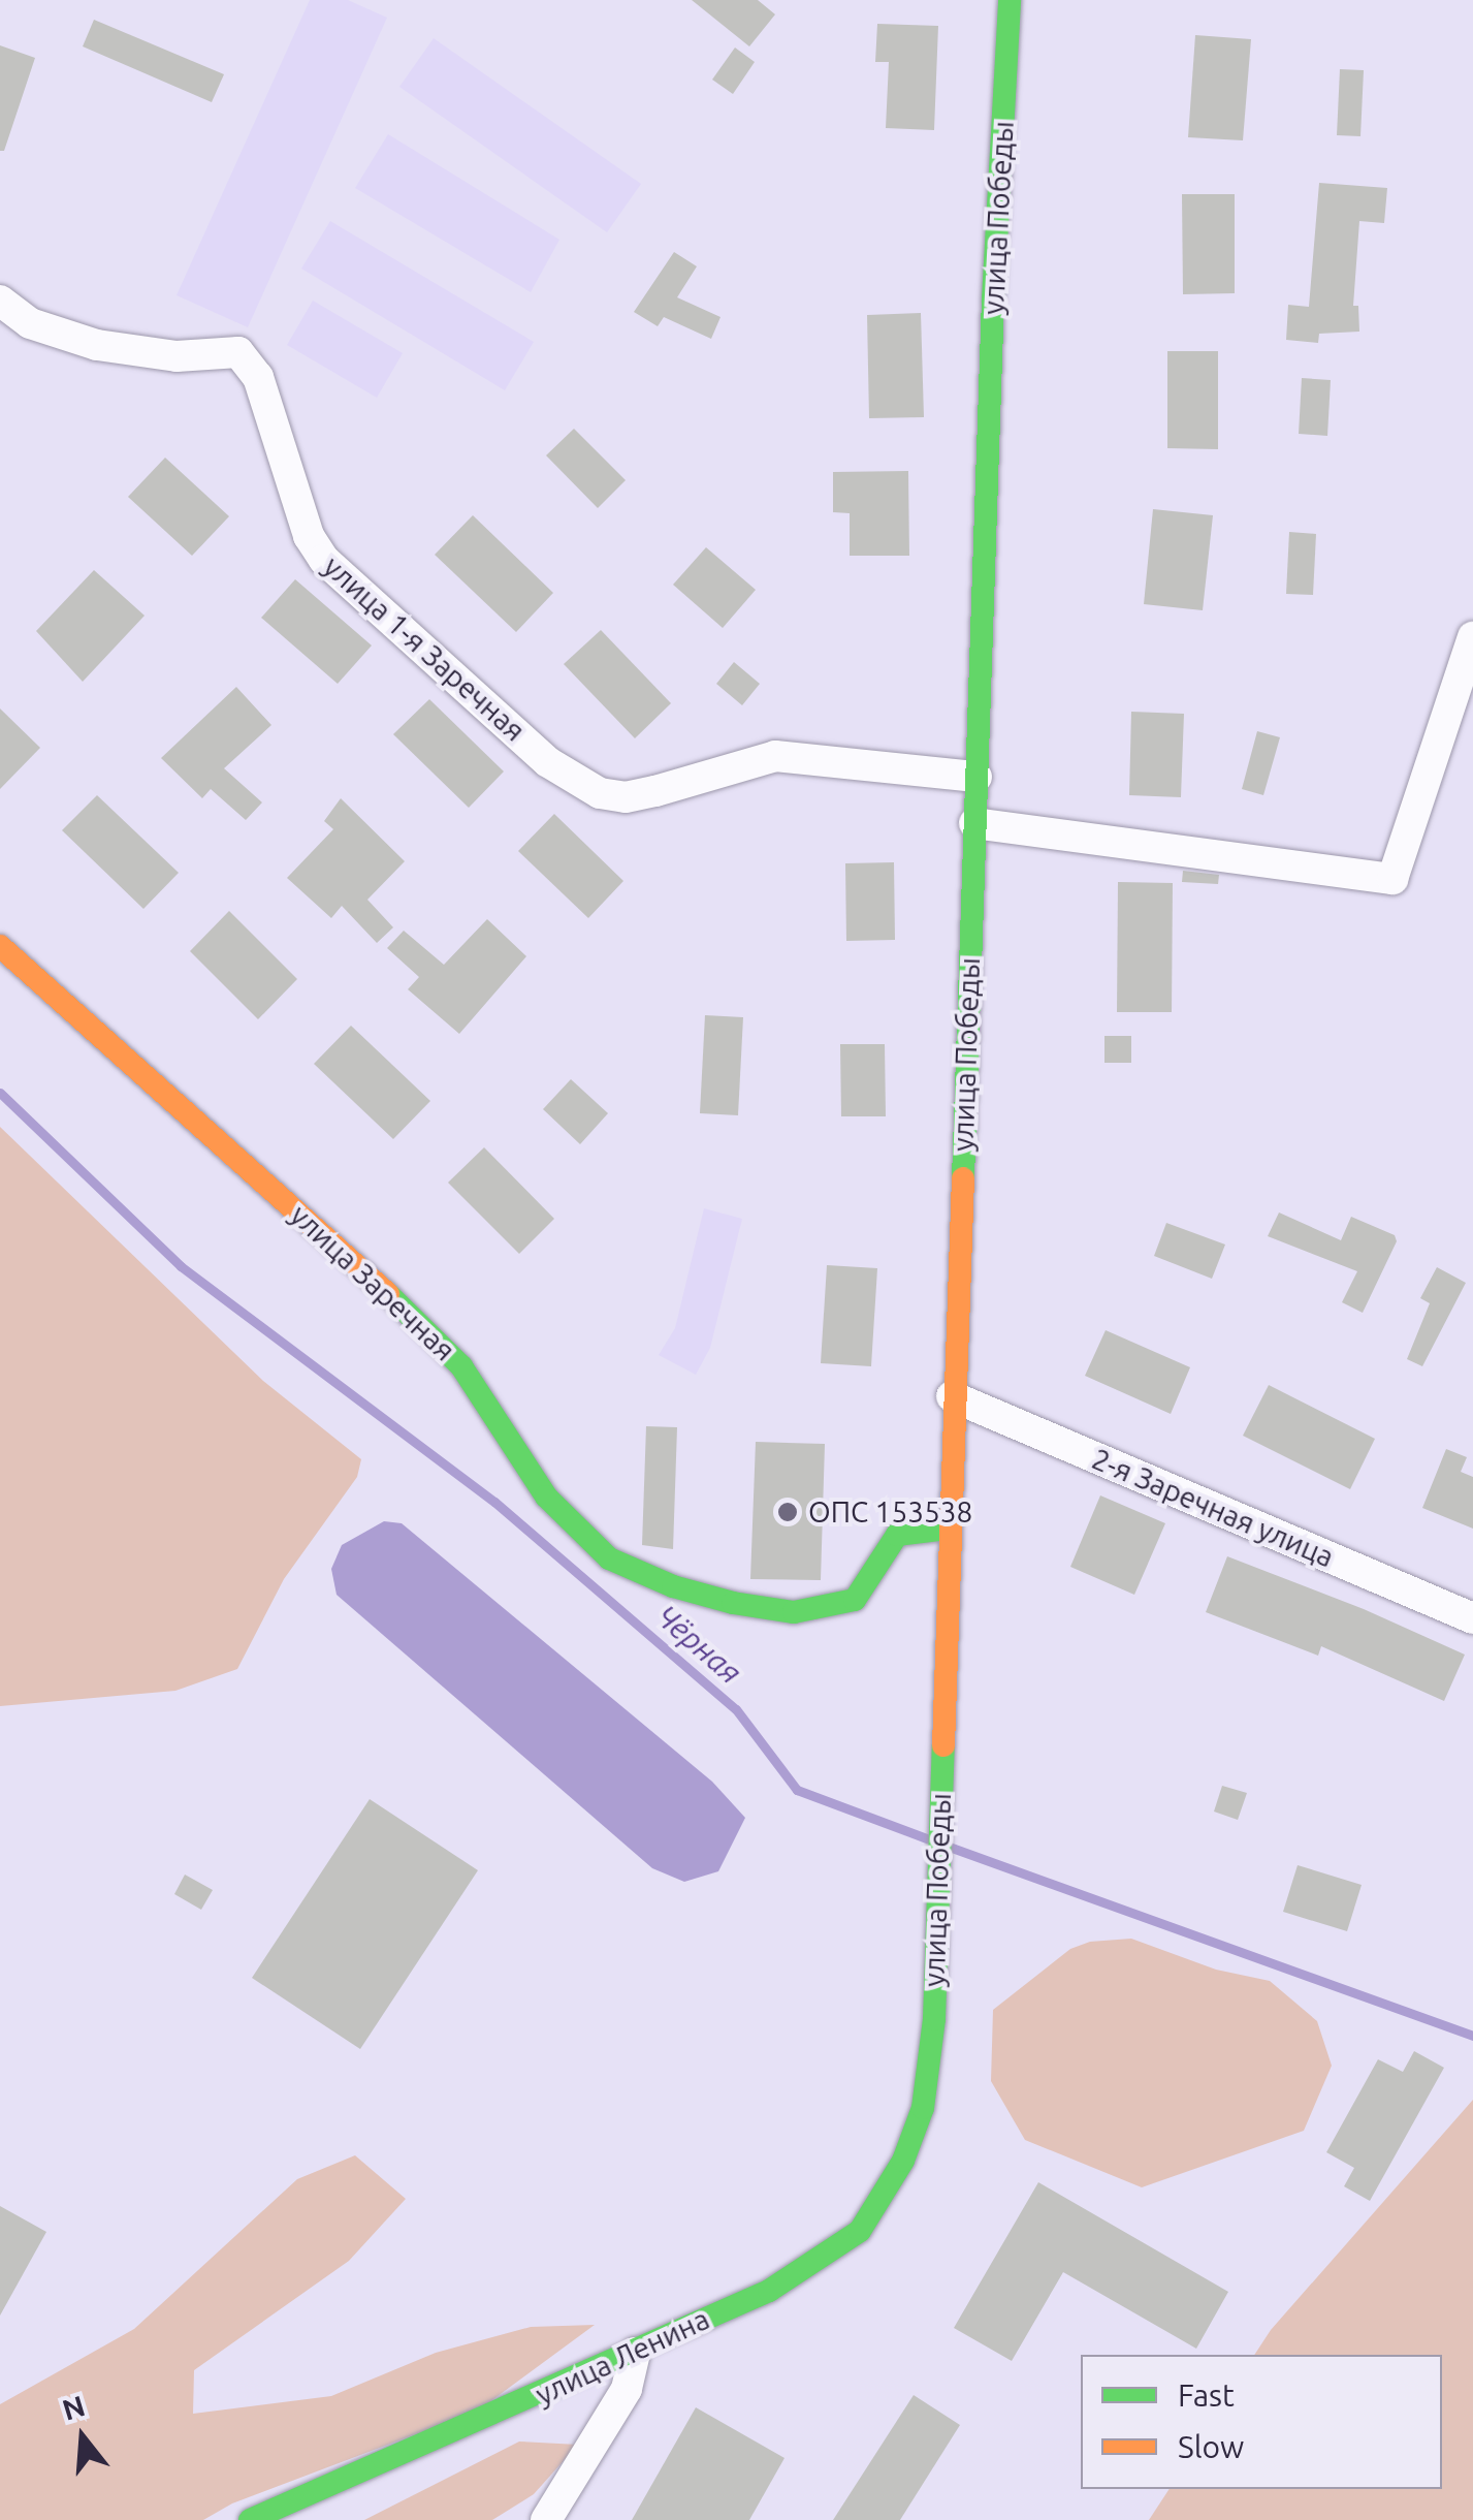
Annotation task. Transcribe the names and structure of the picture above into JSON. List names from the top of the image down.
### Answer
{
  "streets": {
    "street": [
      "улица Победы",
      "улица 1-я Заречная",
      "улица Заречная",
      "2-я Заречная улица",
      "улица Ленина"
    ]
  },
  "crossings": [
    ["улица Победы", "улица 1-я Заречная"],
    ["улица Победы", "улица Заречная"],
    ["улица Победы", "2-я Заречная улица"],
    ["улица Победы", "улица Ленина"]
  ],
  "water": ["Чёрная"],
  "places": ["ОПС 153538"],
  "legend": ["Fast", "Slow"],
  "north": "top"
}
